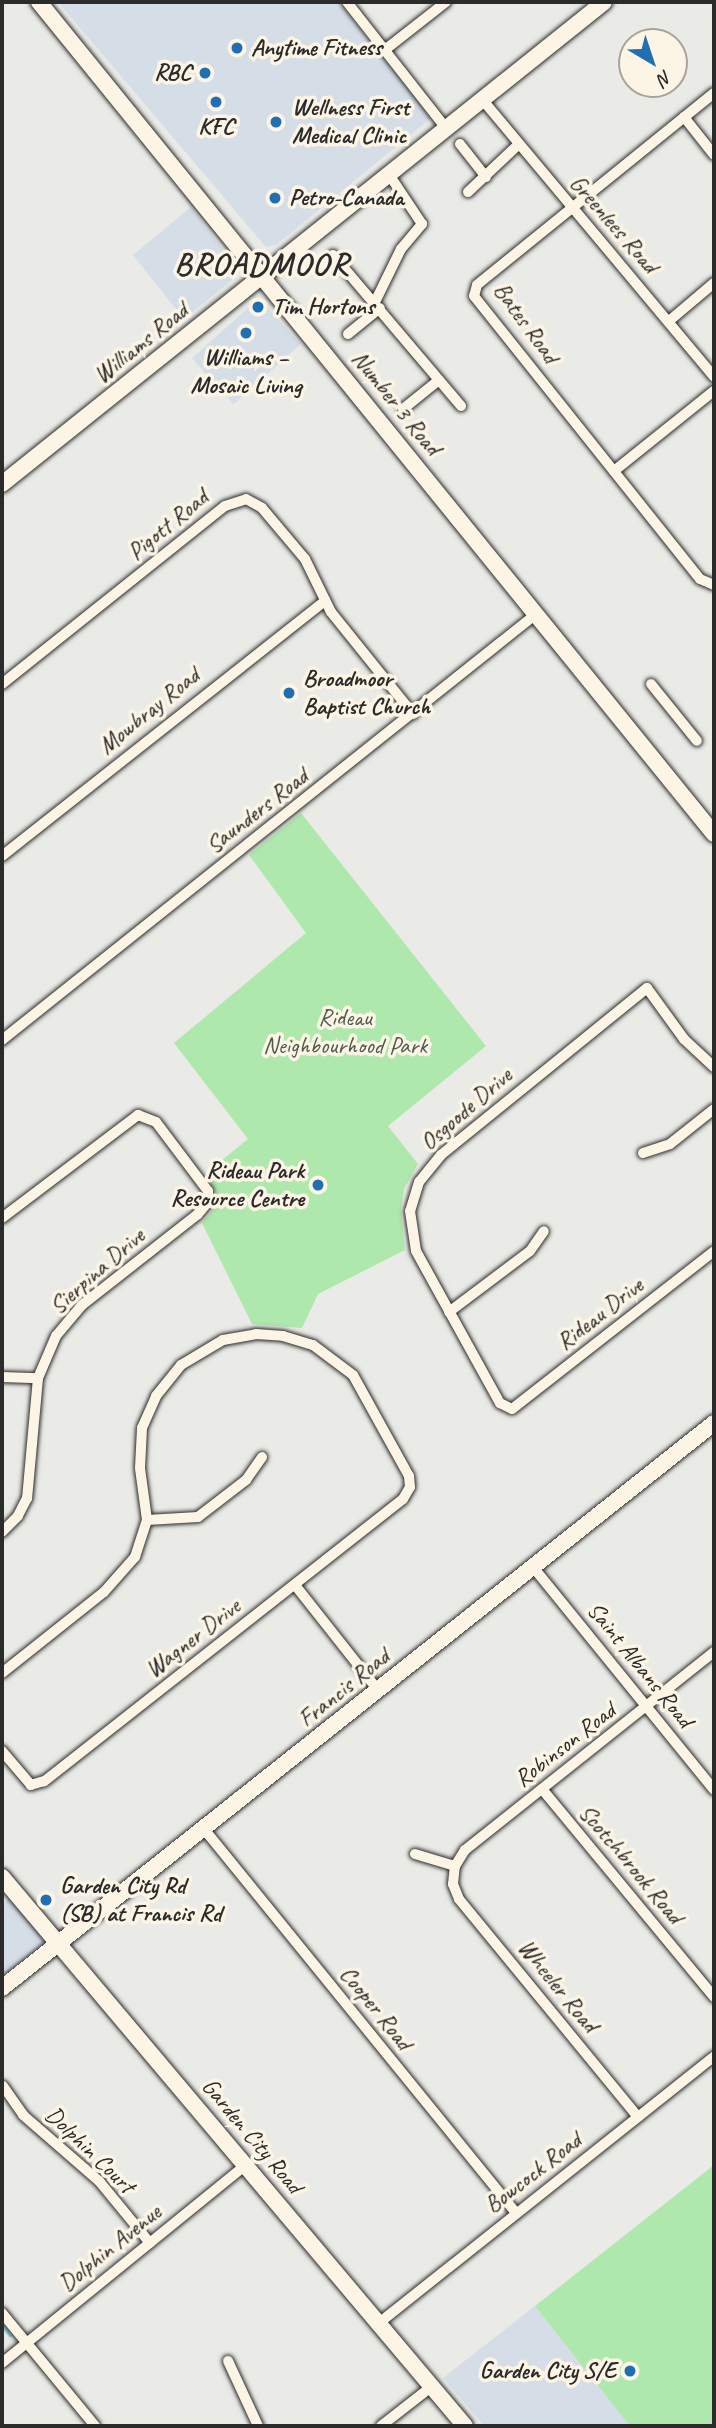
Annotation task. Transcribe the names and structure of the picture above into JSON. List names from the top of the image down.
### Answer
{
  "streets": {
    "street": [
      "Greenlees Road",
      "Bates Road",
      "Williams Road",
      "Number 3 Road",
      "Pigott Road",
      "Mowbray Road",
      "Saunders Road",
      "Osgoode Drive",
      "Sierpina Drive",
      "Rideau Drive",
      "Wagner Drive",
      "Saint Albans Road",
      "Francis Road",
      "Robinson Road",
      "Scotchbrook Road",
      "Wheeler Road",
      "Cooper Road",
      "Garden City Road",
      "Dolphin Court",
      "Bowcock Road",
      "Dolphin Avenue"
    ]
  },
  "crossings": [
    ["Greenlees Road", "Bates Road"],
    ["Greenlees Road", "Williams Road"],
    ["Williams Road", "Number 3 Road"],
    ["Number 3 Road", "Saunders Road"],
    ["Pigott Road", "Mowbray Road"],
    ["Pigott Road", "Saunders Road"],
    ["Osgoode Drive", "Rideau Drive"],
    ["Saint Albans Road", "Francis Road"],
    ["Saint Albans Road", "Robinson Road"],
    ["Francis Road", "Cooper Road"],
    ["Francis Road", "Garden City Road"],
    ["Robinson Road", "Scotchbrook Road"],
    ["Robinson Road", "Wheeler Road"],
    ["Wheeler Road", "Bowcock Road"],
    ["Cooper Road", "Bowcock Road"],
    ["Garden City Road", "Bowcock Road"],
    ["Garden City Road", "Dolphin Avenue"],
    ["Dolphin Court", "Dolphin Avenue"]
  ],
  "districts": ["BROADMOOR"],
  "parks": ["Rideau Neighbourhood Park"],
  "places": [
    "Anytime Fitness",
    "RBC",
    "KFC",
    "Wellness First Medical Clinic",
    "Petro-Canada",
    "Tim Hortons",
    "Williams – Mosaic Living",
    "Broadmoor Baptist Church",
    "Rideau Park Resource Centre",
    "Garden City Rd (SB) at Francis Rd",
    "Garden City S/E"
  ],
  "north": "bottom right"
}
